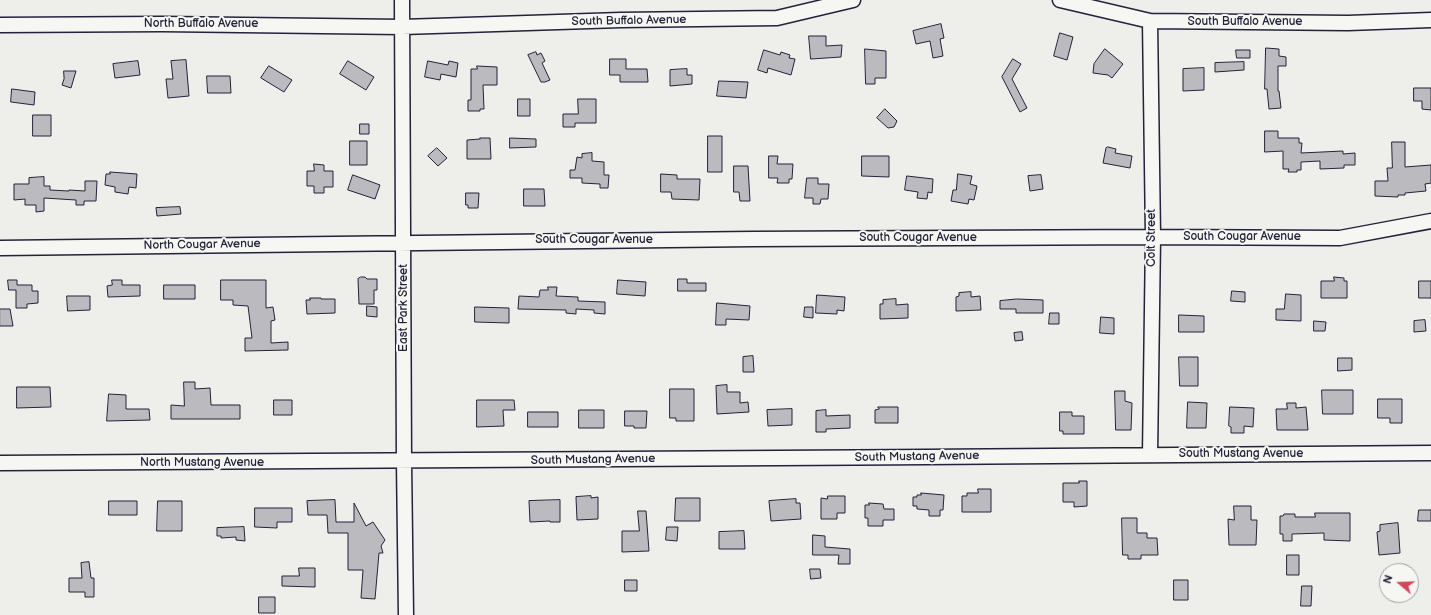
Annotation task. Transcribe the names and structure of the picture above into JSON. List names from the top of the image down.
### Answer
{
  "streets": {
    "street": [
      "South Buffalo Avenue",
      "North Buffalo Avenue",
      "South Cougar Avenue",
      "Colt Street",
      "North Cougar Avenue",
      "East Park Street",
      "South Mustang Avenue",
      "North Mustang Avenue"
    ]
  },
  "crossings": [
    ["South Buffalo Avenue", "North Buffalo Avenue"],
    ["South Buffalo Avenue", "Colt Street"],
    ["South Buffalo Avenue", "East Park Street"],
    ["North Buffalo Avenue", "East Park Street"],
    ["South Cougar Avenue", "Colt Street"],
    ["South Cougar Avenue", "North Cougar Avenue"],
    ["South Cougar Avenue", "East Park Street"],
    ["Colt Street", "South Mustang Avenue"],
    ["North Cougar Avenue", "East Park Street"],
    ["East Park Street", "South Mustang Avenue"],
    ["East Park Street", "North Mustang Avenue"],
    ["South Mustang Avenue", "North Mustang Avenue"]
  ],
  "north": "left"
}
